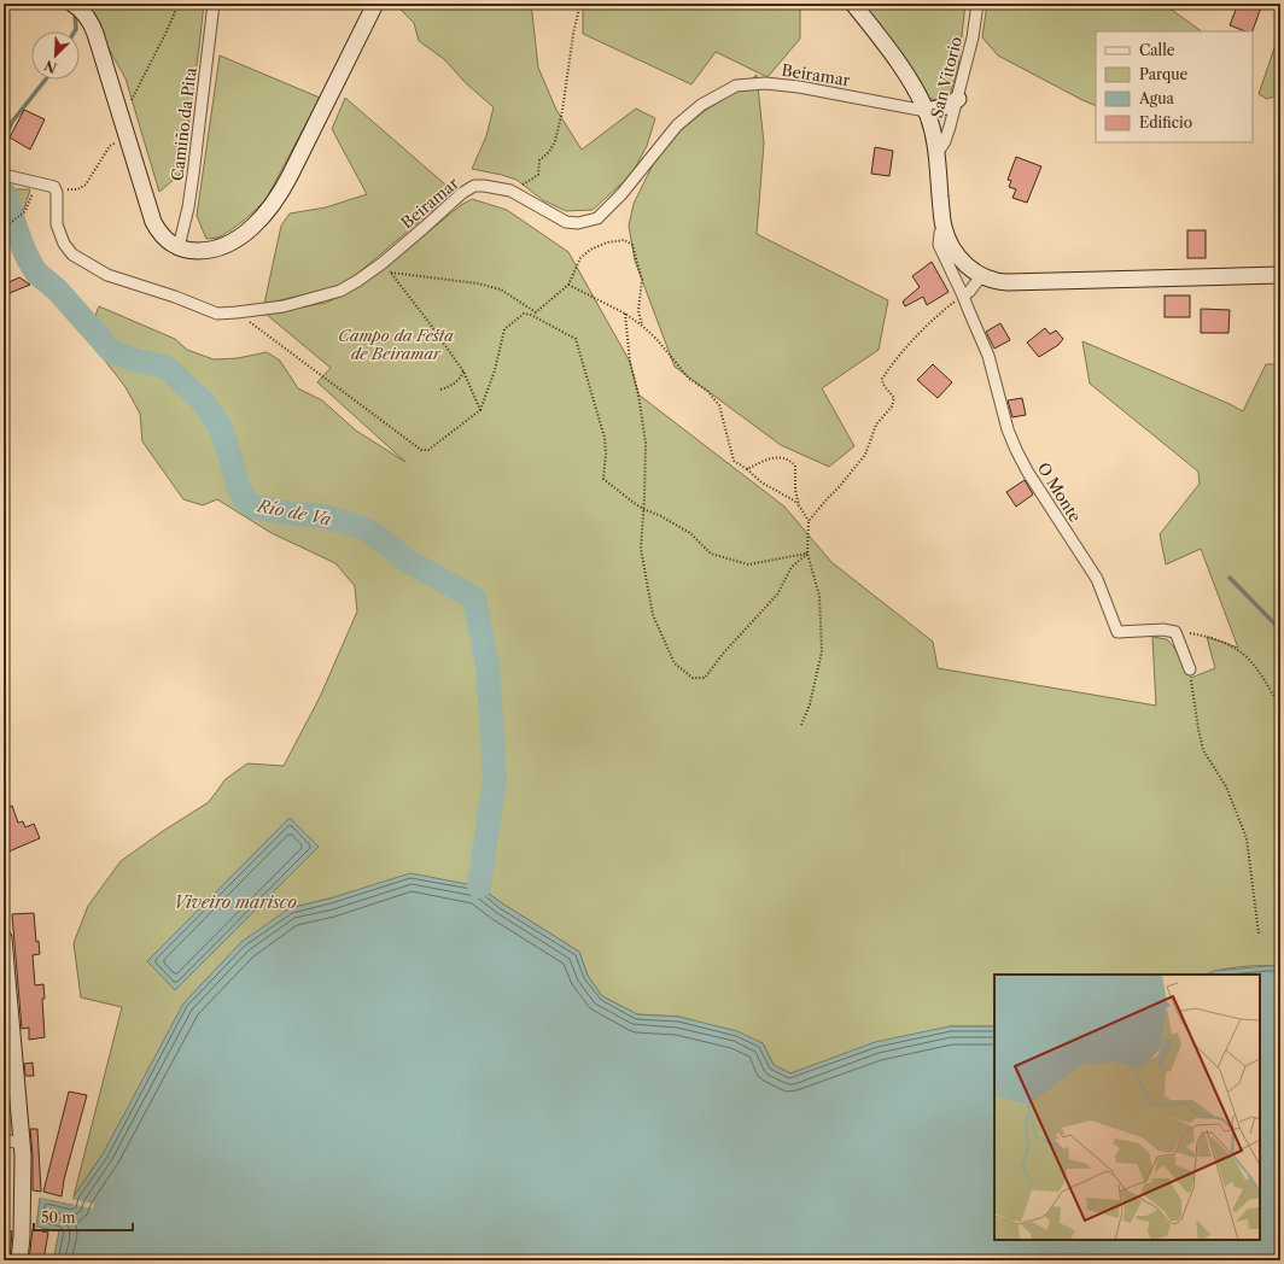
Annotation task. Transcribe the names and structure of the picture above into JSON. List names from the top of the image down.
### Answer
{
  "streets": {
    "street": [
      "Beiramar",
      "San Vitorio",
      "Camiño da Pita",
      "O Monte"
    ]
  },
  "water": ["Río de Va", "Viveiro marisco"],
  "parks": ["Campo da Festa de Beiramar"],
  "legend": [
    "Calle",
    "Parque",
    "Agua",
    "Edificio"
  ],
  "scale_bar": "50 m",
  "north": "bottom left"
}
